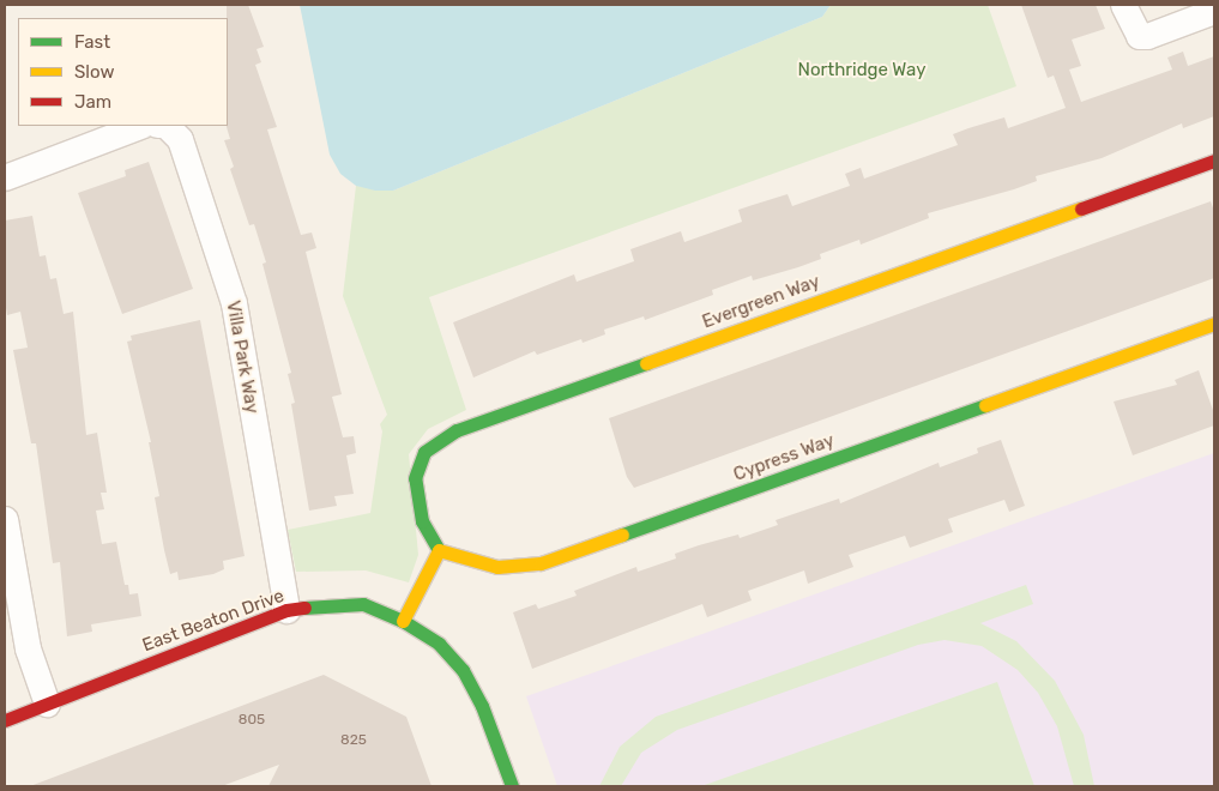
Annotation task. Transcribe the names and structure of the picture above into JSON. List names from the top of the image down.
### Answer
{
  "streets": {
    "street": [
      "Evergreen Way",
      "Villa Park Way",
      "Cypress Way",
      "East Beaton Drive"
    ]
  },
  "crossings": [
    ["Evergreen Way", "Cypress Way"],
    ["Villa Park Way", "East Beaton Drive"]
  ],
  "parks": ["Northridge Way"],
  "house_numbers": ["805", "825"],
  "legend": ["Fast", "Slow", "Jam"]
}
